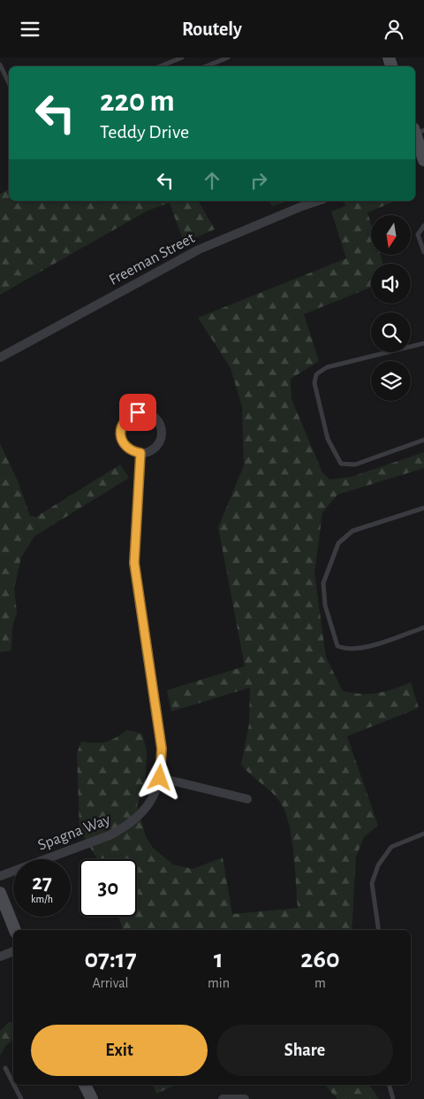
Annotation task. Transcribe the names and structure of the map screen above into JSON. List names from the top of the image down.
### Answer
{
  "streets": {
    "street": ["Freeman Street", "Spagna Way"]
  },
  "north": "bottom",
  "page": {
    "header": "Routely",
    "turn": ["220 m", "Teddy Drive"],
    "speed": "27 km/h",
    "limit": "30",
    "eta": [
      "07:17",
      "Arrival",
      "1",
      "min",
      "260",
      "m"
    ],
    "buttons": ["Exit", "Share"]
  }
}
